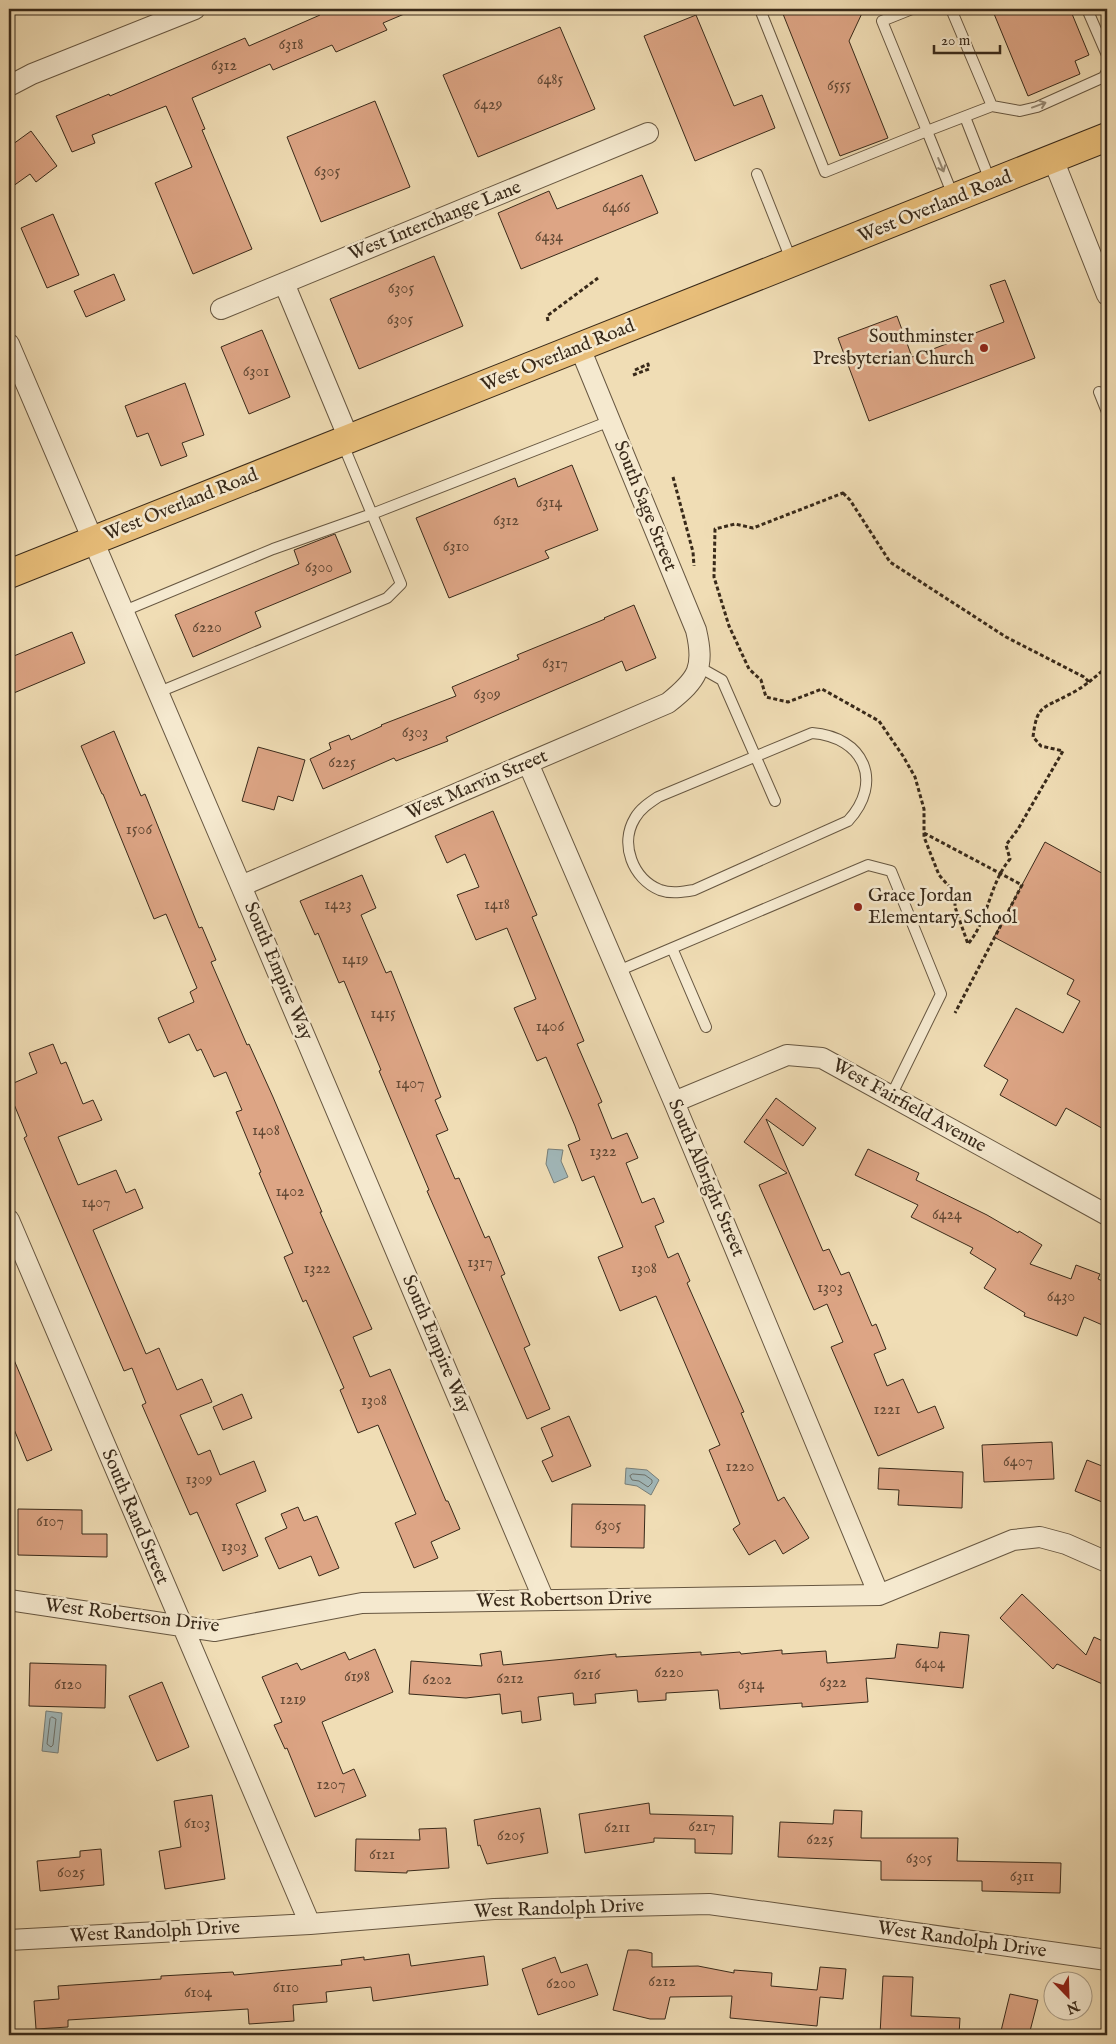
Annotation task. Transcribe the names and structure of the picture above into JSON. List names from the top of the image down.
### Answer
{
  "streets": {
    "main road": ["West Overland Road"],
    "street": [
      "West Interchange Lane",
      "South Sage Street",
      "West Marvin Street",
      "South Empire Way",
      "West Fairfield Avenue",
      "South Albright Street",
      "South Rand Street",
      "West Robertson Drive",
      "West Randolph Drive"
    ]
  },
  "crossings": [
    ["West Overland Road", "South Sage Street"],
    ["West Overland Road", "South Empire Way"],
    ["South Sage Street", "West Marvin Street"],
    ["West Marvin Street", "South Empire Way"],
    ["West Marvin Street", "South Albright Street"],
    ["South Empire Way", "West Robertson Drive"],
    ["West Fairfield Avenue", "South Albright Street"],
    ["South Albright Street", "West Robertson Drive"],
    ["South Rand Street", "West Robertson Drive"],
    ["South Rand Street", "West Randolph Drive"]
  ],
  "places": ["Southminster Presbyterian Church", "Grace Jordan Elementary School"],
  "house_numbers": [
    "6318",
    "6312",
    "6485",
    "6555",
    "6429",
    "6305",
    "6466",
    "6434",
    "6305",
    "6305",
    "6301",
    "6314",
    "6312",
    "6310",
    "6300",
    "6220",
    "6317",
    "6309",
    "6303",
    "6225",
    "1506",
    "1423",
    "1418",
    "1419",
    "1415",
    "1406",
    "1407",
    "1408",
    "1322",
    "1402",
    "1407",
    "6424",
    "1317",
    "1322",
    "1308",
    "1303",
    "6430",
    "1308",
    "1221",
    "6407",
    "1220",
    "1309",
    "6107",
    "6305",
    "1303",
    "6404",
    "6220",
    "6216",
    "6198",
    "6212",
    "6202",
    "6322",
    "6120",
    "6314",
    "1219",
    "1207",
    "6103",
    "6217",
    "6211",
    "6205",
    "6225",
    "6121",
    "6305",
    "6025",
    "6311",
    "6212",
    "6200",
    "6110",
    "6104"
  ],
  "scale_bar": "20 m",
  "north": "bottom right"
}
